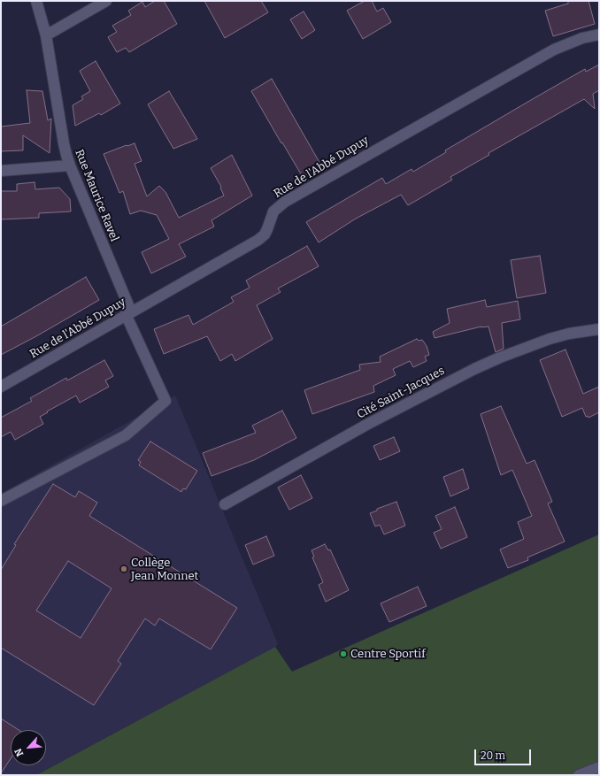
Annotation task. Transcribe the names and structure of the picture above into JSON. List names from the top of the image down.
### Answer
{
  "streets": {
    "street": ["Rue de l'Abbé Dupuy", "Rue Maurice Ravel", "Cité Saint-Jacques"]
  },
  "crossings": [
    ["Rue de l'Abbé Dupuy", "Rue Maurice Ravel"]
  ],
  "places": ["Collège Jean Monnet", "Centre Sportif"],
  "scale_bar": "20 m",
  "north": "bottom left"
}
